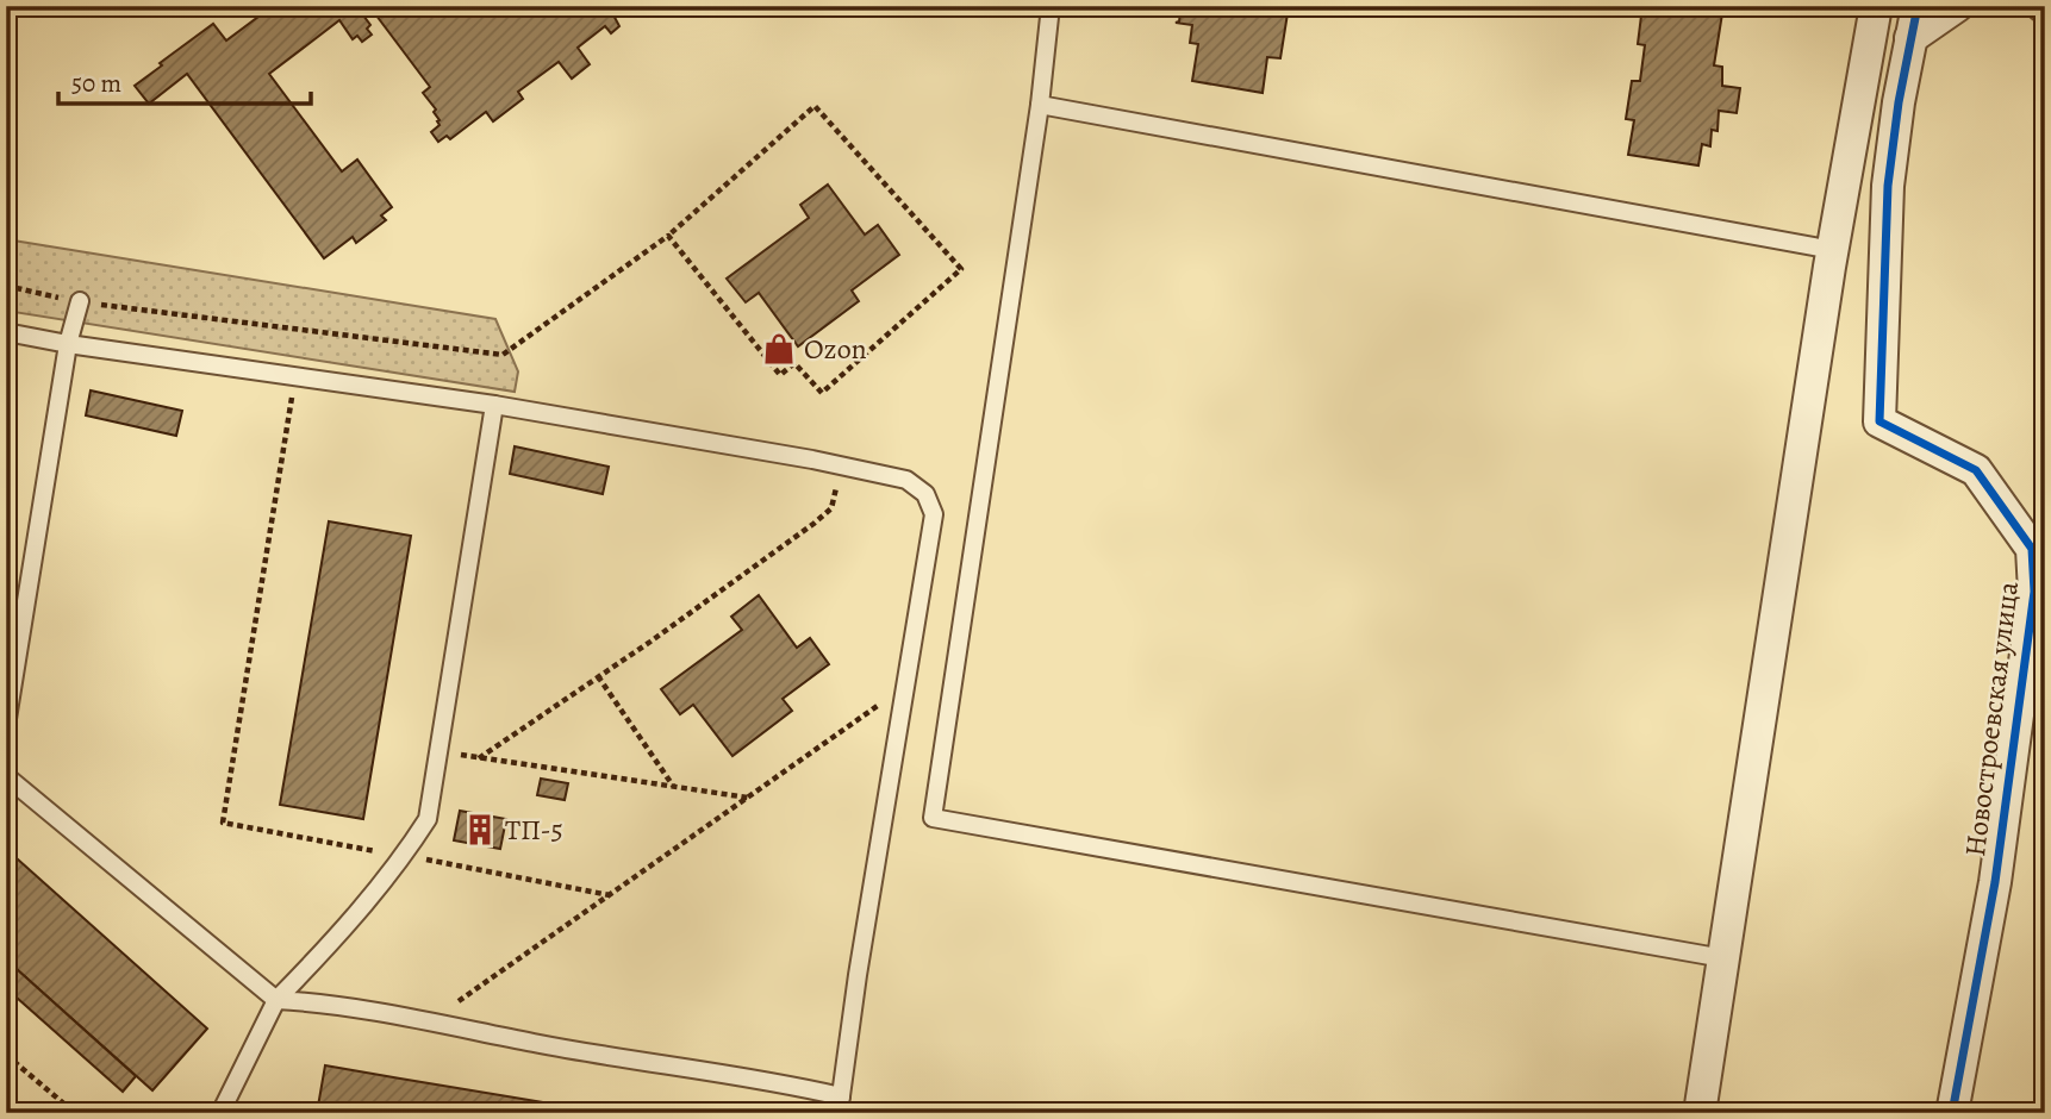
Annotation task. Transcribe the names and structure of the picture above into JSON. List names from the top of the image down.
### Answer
{
  "streets": {
    "street": ["Новостроевская улица"]
  },
  "places": {
    "shop": ["Ozon"],
    "building": ["ТП-5"]
  },
  "scale_bar": "50 m"
}
